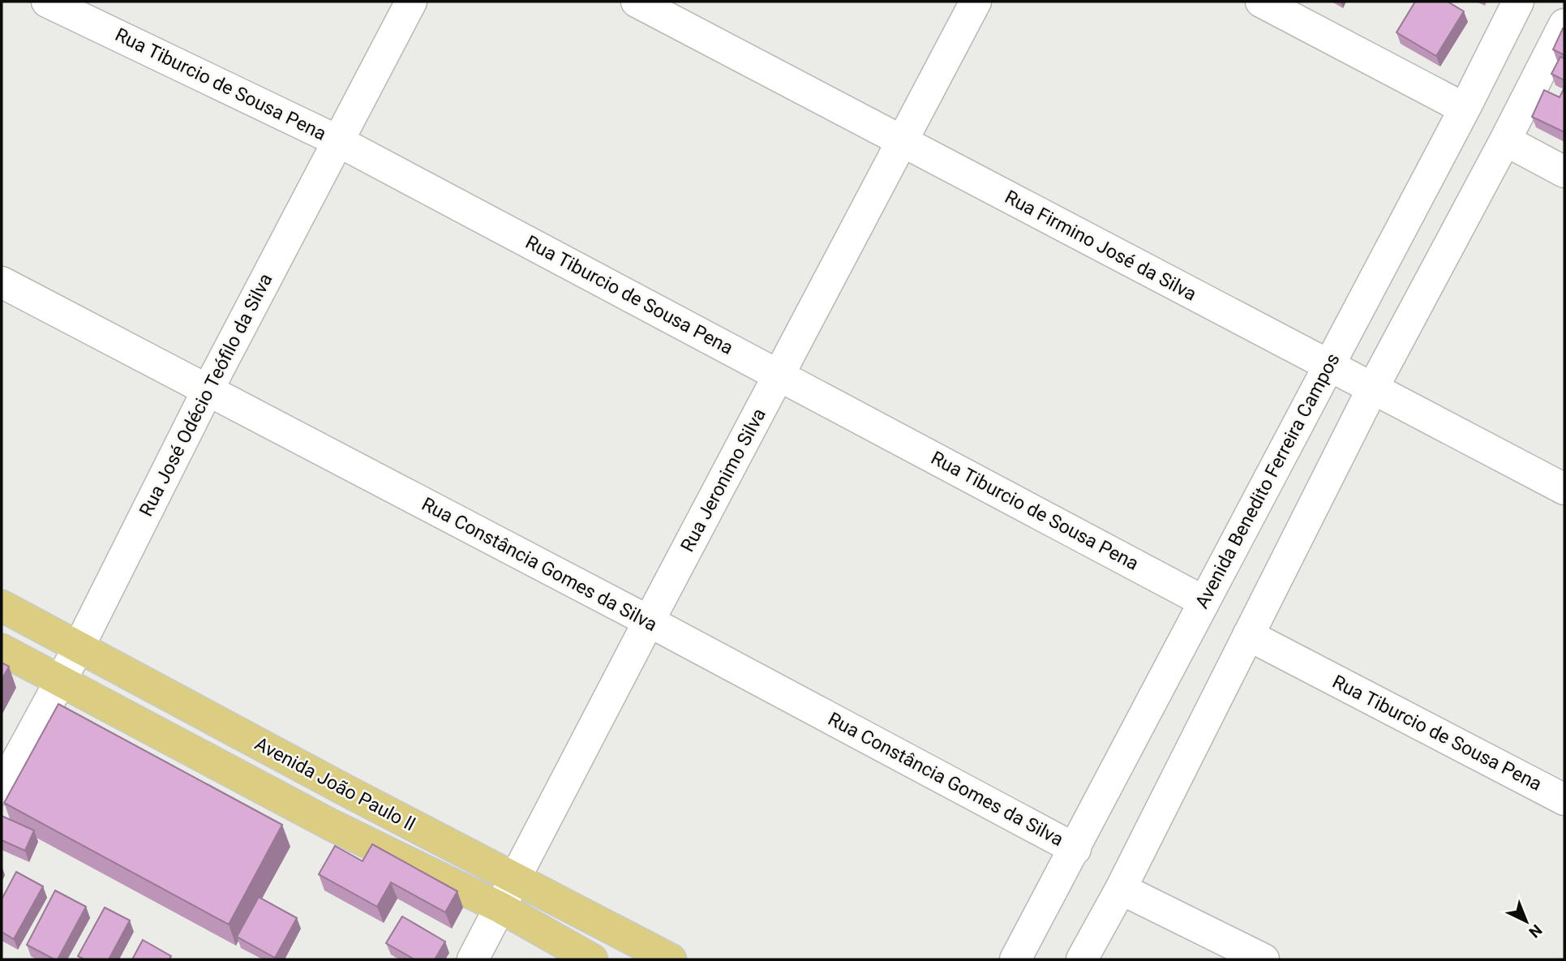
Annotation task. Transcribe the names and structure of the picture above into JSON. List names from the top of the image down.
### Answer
{
  "streets": {
    "main road": ["Avenida João Paulo ll"],
    "street": [
      "Rua Tiburcio de Sousa Pena",
      "Rua Firmino José da Silva",
      "Rua José Odécio Teófilo da Silva",
      "Rua Jeronimo Silva",
      "Avenida Benedito Ferreira Campos",
      "Rua Constância Gomes da Silva"
    ]
  },
  "crossings": [
    ["Rua Tiburcio de Sousa Pena", "Rua José Odécio Teófilo da Silva"],
    ["Rua Tiburcio de Sousa Pena", "Rua Jeronimo Silva"],
    ["Rua Tiburcio de Sousa Pena", "Avenida Benedito Ferreira Campos"],
    ["Rua Firmino José da Silva", "Rua Jeronimo Silva"],
    ["Rua Firmino José da Silva", "Avenida Benedito Ferreira Campos"],
    ["Rua José Odécio Teófilo da Silva", "Rua Constância Gomes da Silva"],
    ["Rua José Odécio Teófilo da Silva", "Avenida João Paulo ll"],
    ["Rua Jeronimo Silva", "Rua Constância Gomes da Silva"],
    ["Rua Jeronimo Silva", "Avenida João Paulo ll"],
    ["Avenida Benedito Ferreira Campos", "Rua Constância Gomes da Silva"]
  ],
  "north": "bottom right"
}
